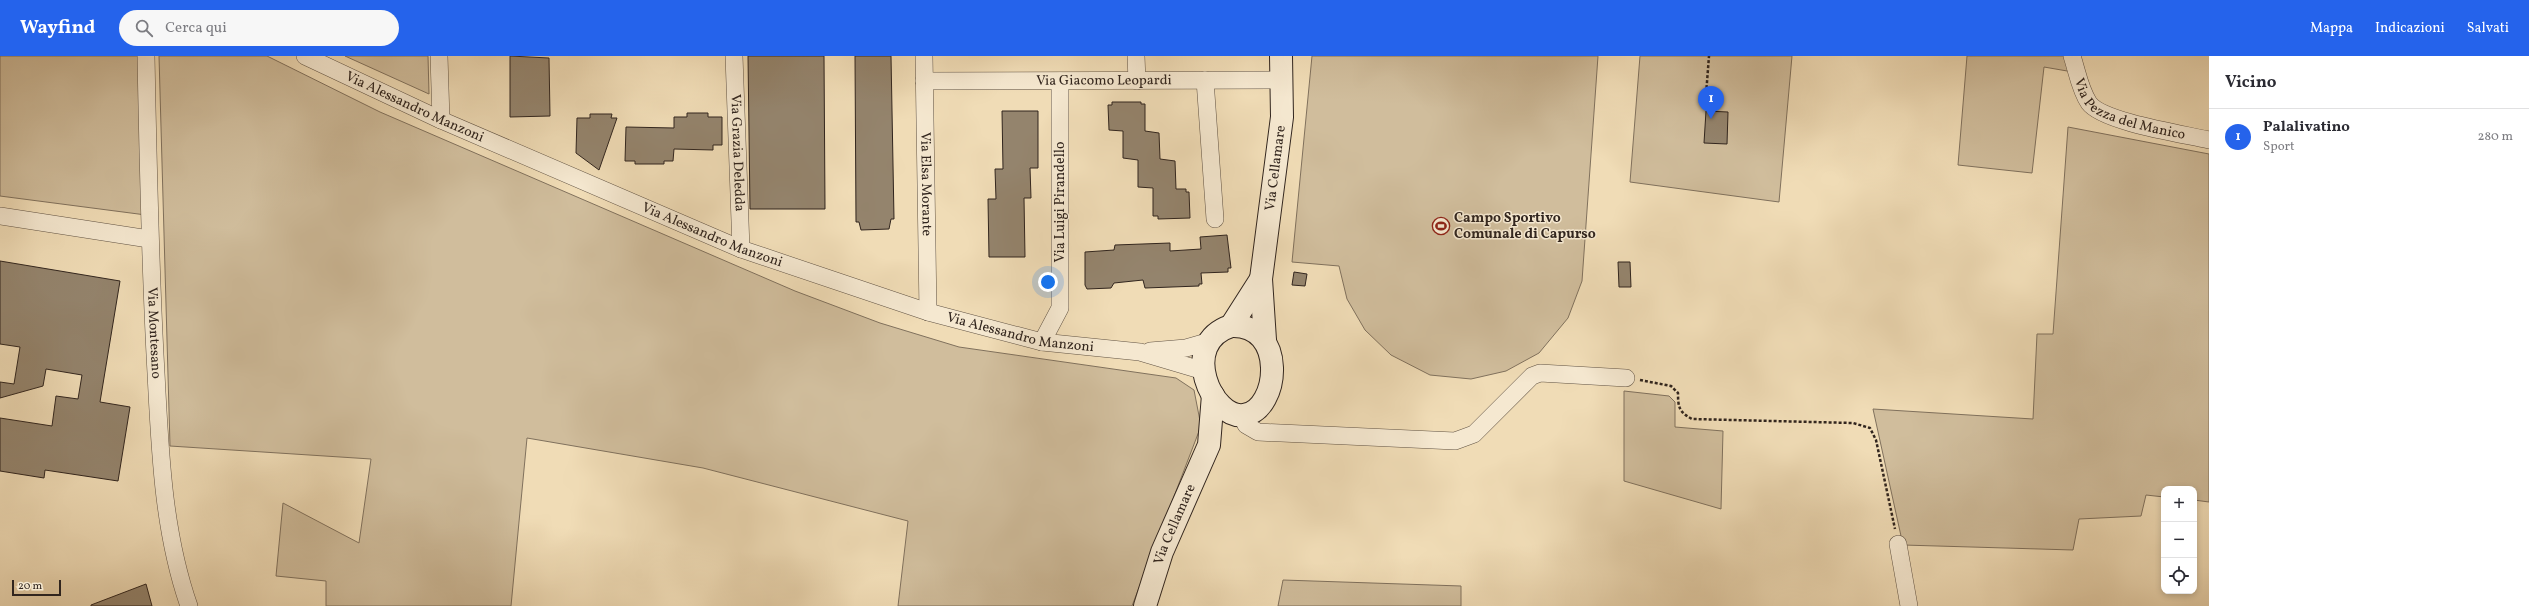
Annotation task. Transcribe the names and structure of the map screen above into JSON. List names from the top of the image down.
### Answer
{
  "streets": {
    "street": [
      "Via Giacomo Leopardi",
      "Via Pezza del Manico",
      "Via Alessandro Manzoni",
      "Via Grazia Deledda",
      "Via Cellamare",
      "Via Elsa Morante",
      "Via Luigi Pirandello",
      "Via Montesano"
    ]
  },
  "crossings": [
    ["Via Giacomo Leopardi", "Via Cellamare"],
    ["Via Giacomo Leopardi", "Via Elsa Morante"],
    ["Via Giacomo Leopardi", "Via Luigi Pirandello"],
    ["Via Alessandro Manzoni", "Via Grazia Deledda"],
    ["Via Alessandro Manzoni", "Via Cellamare"],
    ["Via Alessandro Manzoni", "Via Elsa Morante"],
    ["Via Alessandro Manzoni", "Via Luigi Pirandello"]
  ],
  "places": {
    "sports": ["Campo Sportivo Comunale di Capurso"]
  },
  "scale_bar": "20 m",
  "page": {
    "header": "Wayfind",
    "search": "Cerca qui",
    "nav": ["Mappa", "Indicazioni", "Salvati"],
    "heading": "Vicino",
    "pins": "1",
    "list": [
      {
        "mark": "1",
        "name": "Palalivatino",
        "note": "Sport",
        "value": "280 m"
      }
    ],
    "map_buttons": ["+", "−"],
    "scale": "20 m"
  }
}
